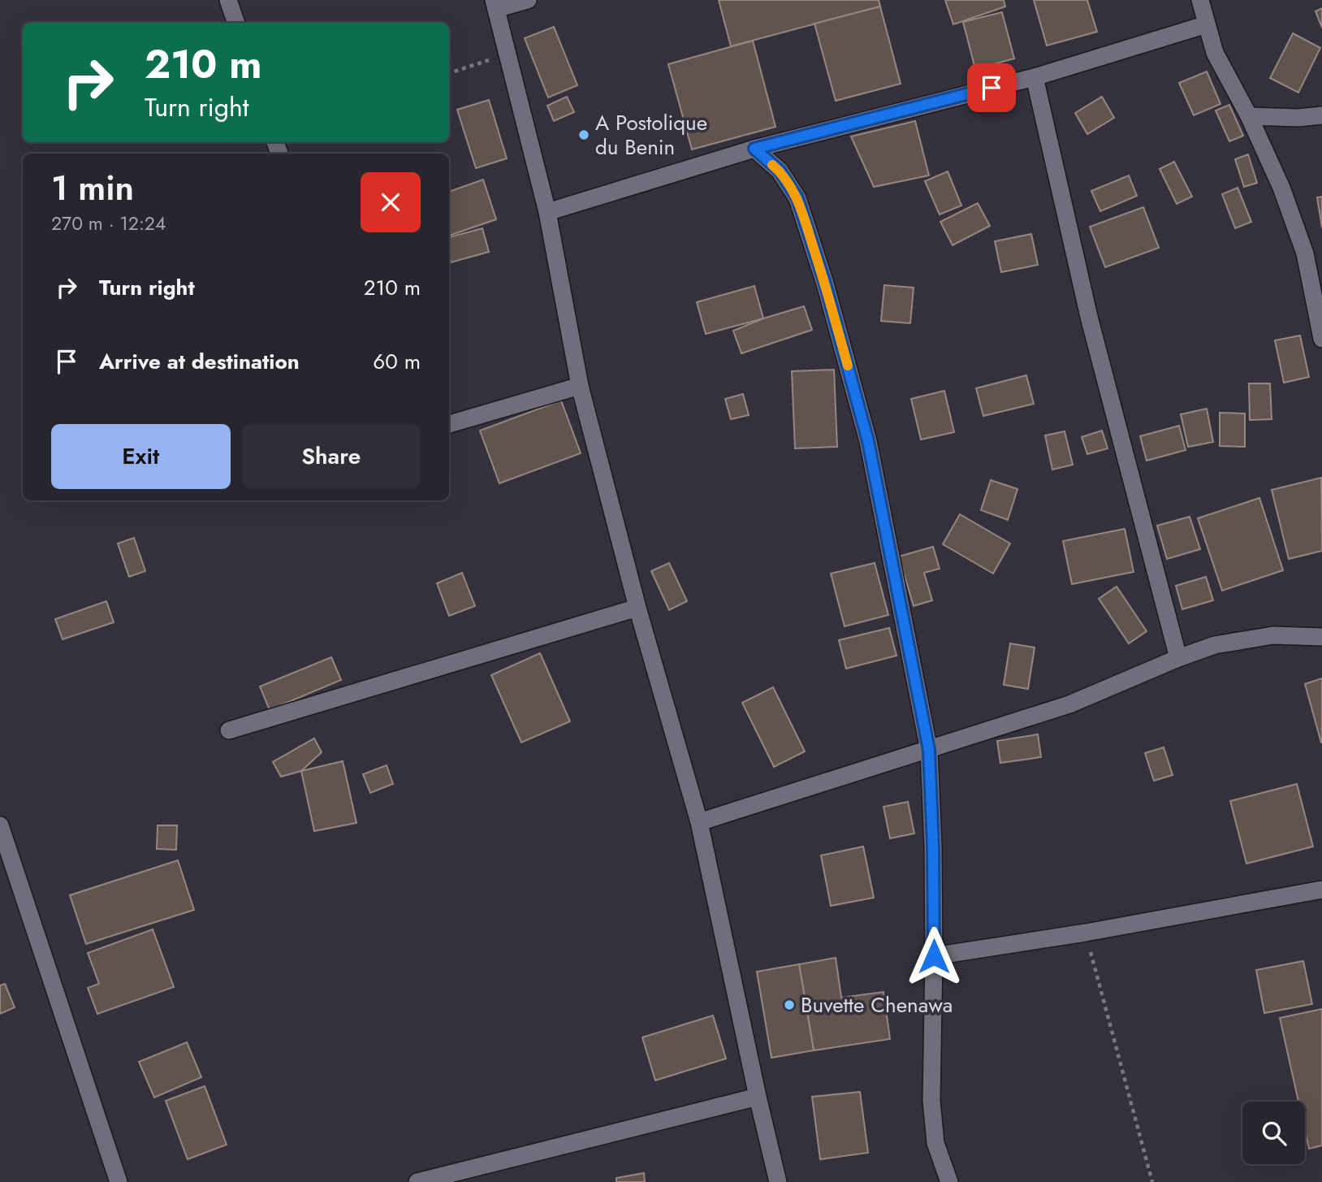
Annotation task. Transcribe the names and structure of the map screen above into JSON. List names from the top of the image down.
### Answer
{
  "places": ["A Postolique du Benin", "Buvette Chenawa"],
  "page": {
    "turn": ["210 m", "Turn right"],
    "heading": ["1 min", "270 m · 12:24"],
    "list": [
      {
        "name": "Turn right",
        "value": "210 m"
      },
      {
        "name": "Arrive at destination",
        "value": "60 m"
      }
    ],
    "buttons": ["Exit", "Share"]
  }
}
